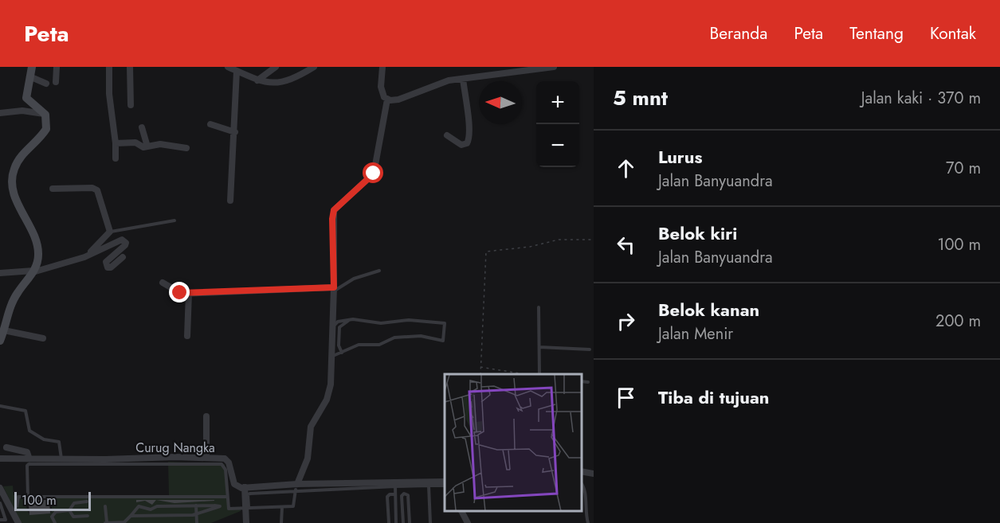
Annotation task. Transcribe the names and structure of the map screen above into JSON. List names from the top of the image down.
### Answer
{
  "streets": {
    "street": ["Curug Nangka"]
  },
  "scale_bar": "100 m",
  "north": "left",
  "page": {
    "header": "Peta",
    "nav": [
      "Beranda",
      "Peta",
      "Tentang",
      "Kontak"
    ],
    "heading": ["5 mnt", "Jalan kaki · 370 m"],
    "map_buttons": ["+", "−"],
    "list": [
      ["Lurus", "Jalan Banyuandra", "70 m"],
      ["Belok kiri", "Jalan Banyuandra", "100 m"],
      ["Belok kanan", "Jalan Menir", "200 m"],
      "Tiba di tujuan"
    ],
    "scale": "100 m"
  }
}
